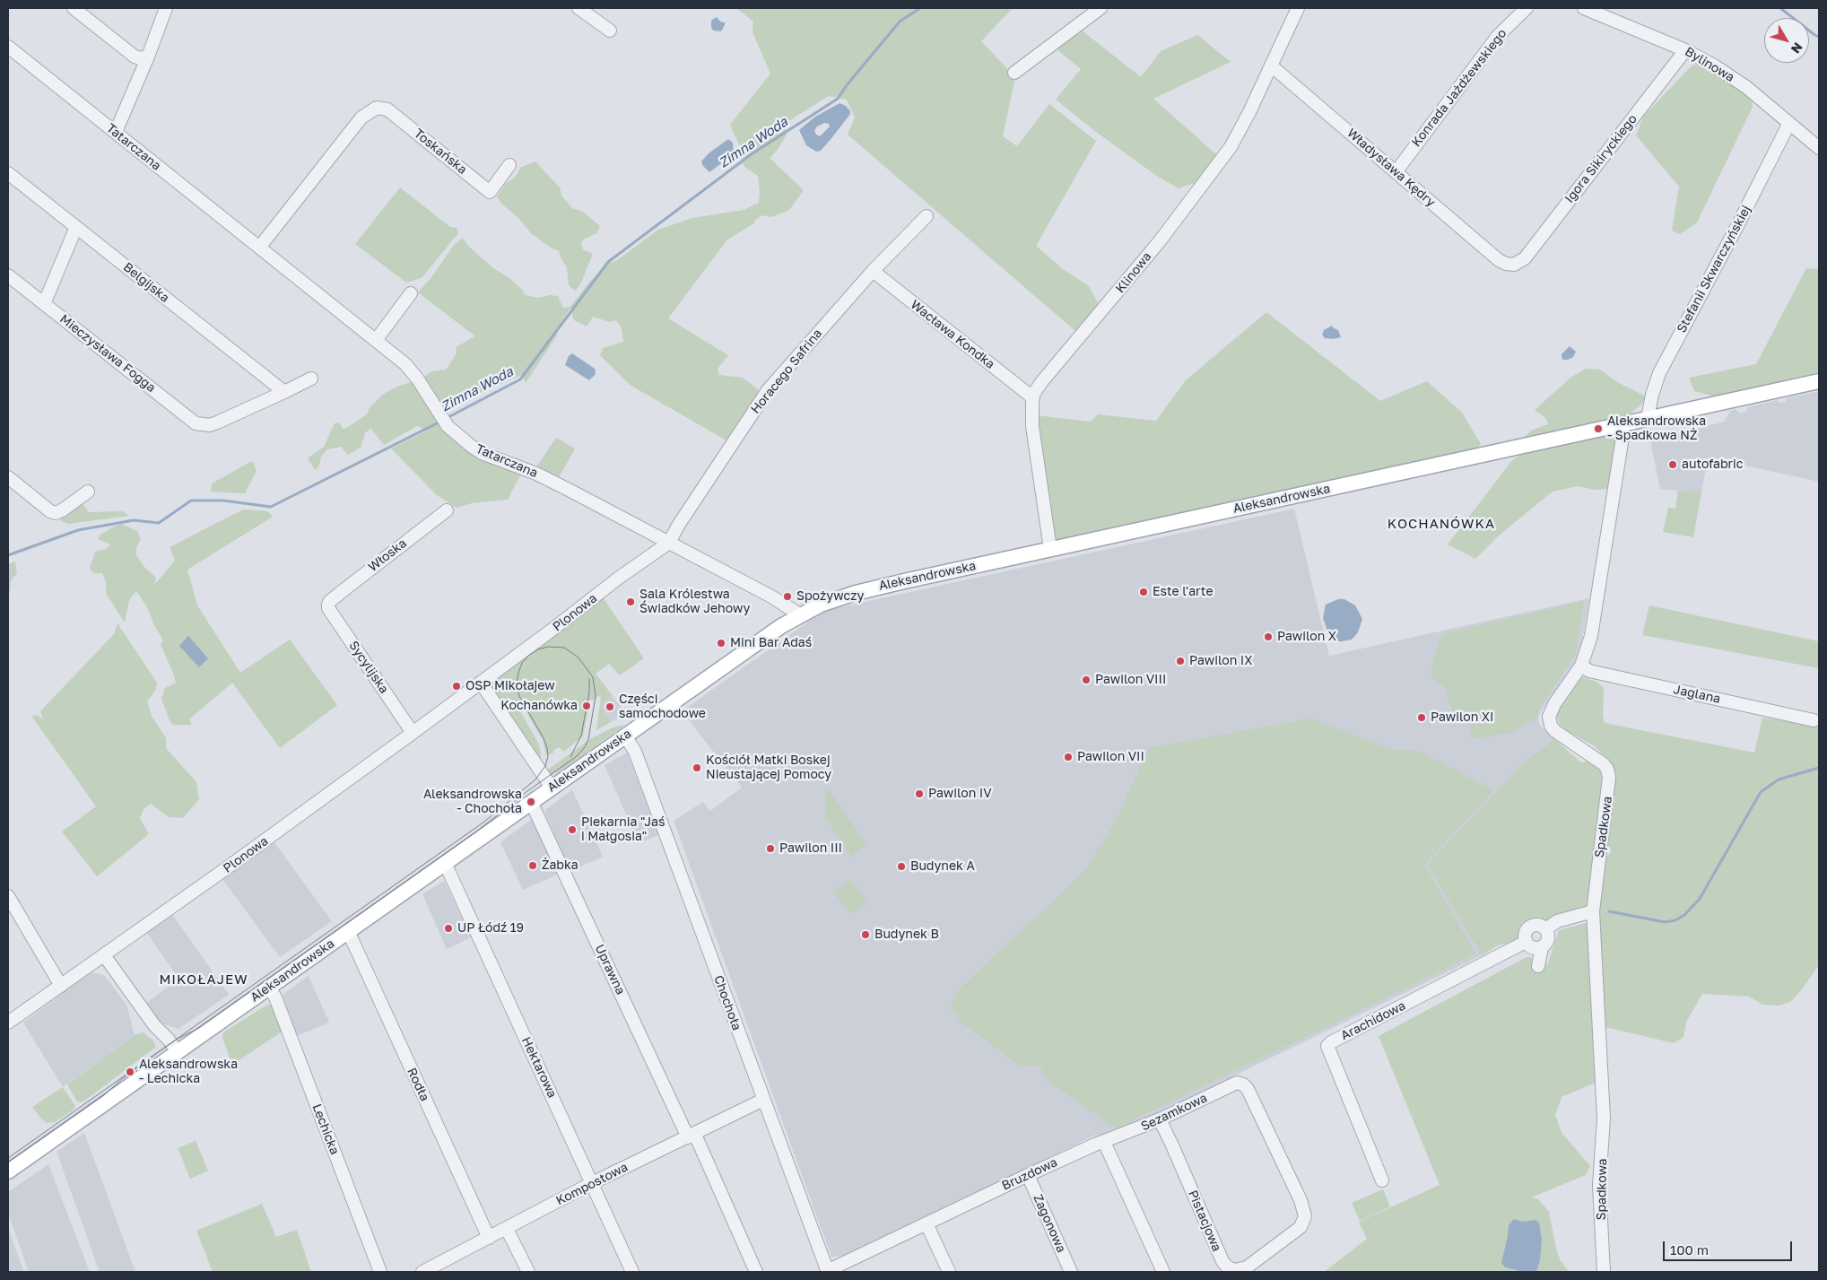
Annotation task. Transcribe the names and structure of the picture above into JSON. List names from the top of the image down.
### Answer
{
  "streets": {
    "main road": ["Aleksandrowska"],
    "street": [
      "Bylinowa",
      "Konrada Jażdżewskiego",
      "Tatarczana",
      "Toskańska",
      "Igora Sikiryckiego",
      "Władysława Kędry",
      "Stefanii Skwarczyńskiej",
      "Klinowa",
      "Belgijska",
      "Wacława Kondka",
      "Mieczysława Fogga",
      "Horacego Safrina",
      "Włoska",
      "Plonowa",
      "Sycylijska",
      "Jaglana",
      "Spadkowa",
      "Uprawna",
      "Chochoła",
      "Arachidowa",
      "Hektarowa",
      "Rodła",
      "Sezamkowa",
      "Lechicka",
      "Bruzdowa",
      "Kompostowa",
      "Pistacjowa",
      "Zagonowa"
    ]
  },
  "crossings": [
    ["Bylinowa", "Igora Sikiryckiego"],
    ["Bylinowa", "Stefanii Skwarczyńskiej"],
    ["Konrada Jażdżewskiego", "Władysława Kędry"],
    ["Tatarczana", "Toskańska"],
    ["Tatarczana", "Horacego Safrina"],
    ["Tatarczana", "Aleksandrowska"],
    ["Tatarczana", "Plonowa"],
    ["Igora Sikiryckiego", "Władysława Kędry"],
    ["Władysława Kędry", "Klinowa"],
    ["Stefanii Skwarczyńskiej", "Aleksandrowska"],
    ["Klinowa", "Wacława Kondka"],
    ["Belgijska", "Mieczysława Fogga"],
    ["Wacława Kondka", "Horacego Safrina"],
    ["Horacego Safrina", "Plonowa"],
    ["Aleksandrowska", "Spadkowa"],
    ["Aleksandrowska", "Uprawna"],
    ["Aleksandrowska", "Chochoła"],
    ["Aleksandrowska", "Hektarowa"],
    ["Aleksandrowska", "Rodła"],
    ["Aleksandrowska", "Lechicka"],
    ["Włoska", "Sycylijska"],
    ["Plonowa", "Sycylijska"],
    ["Jaglana", "Spadkowa"],
    ["Uprawna", "Kompostowa"],
    ["Chochoła", "Bruzdowa"],
    ["Chochoła", "Kompostowa"],
    ["Hektarowa", "Kompostowa"],
    ["Rodła", "Kompostowa"],
    ["Sezamkowa", "Bruzdowa"],
    ["Sezamkowa", "Pistacjowa"],
    ["Bruzdowa", "Zagonowa"]
  ],
  "districts": ["KOCHANÓWKA", "MIKOŁAJEW"],
  "water": ["Zimna Woda"],
  "places": [
    "Aleksandrowska - Spadkowa NŻ",
    "autofabric",
    "Este l'arte",
    "Spożywczy",
    "Sala Królestwa Świadków Jehowy",
    "Pawilon X",
    "Mini Bar Adaś",
    "Pawilon IX",
    "Pawilon VIII",
    "OSP Mikołajew",
    "Kochanówka",
    "Części samochodowe",
    "Pawilon XI",
    "Pawilon VII",
    "Kościół Matki Boskej Nieustającej Pomocy",
    "Pawilon IV",
    "Aleksandrowska - Chochoła",
    "Piekarnia \"Jaś i Małgosia\"",
    "Pawilon III",
    "Żabka",
    "Budynek A",
    "UP Łódź 19",
    "Budynek B",
    "Aleksandrowska - Lechicka"
  ],
  "scale_bar": "100 m",
  "north": "bottom right"
}
